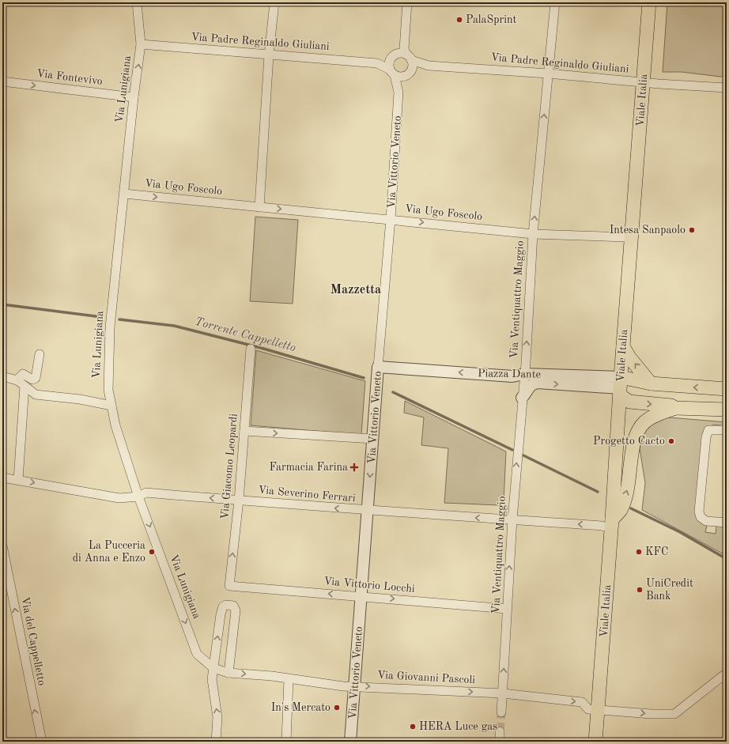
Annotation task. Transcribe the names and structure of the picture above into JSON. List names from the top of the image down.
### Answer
{
  "streets": {
    "main road": ["Viale Italia"],
    "street": [
      "Via Padre Reginaldo Giuliani",
      "Via Fontevivo",
      "Via Lunigiana",
      "Via Vittorio Veneto",
      "Via Ugo Foscolo",
      "Via Ventiquattro Maggio",
      "Piazza Dante",
      "Via Giacomo Leopardi",
      "Via Severino Ferrari",
      "Via Vittorio Locchi",
      "Via del Cappelletto",
      "Via Giovanni Pascoli"
    ]
  },
  "crossings": [
    ["Via Padre Reginaldo Giuliani", "Via Lunigiana"],
    ["Via Padre Reginaldo Giuliani", "Viale Italia"],
    ["Via Padre Reginaldo Giuliani", "Via Vittorio Veneto"],
    ["Via Padre Reginaldo Giuliani", "Via Ventiquattro Maggio"],
    ["Via Fontevivo", "Via Lunigiana"],
    ["Via Lunigiana", "Via Ugo Foscolo"],
    ["Via Lunigiana", "Via Severino Ferrari"],
    ["Via Lunigiana", "Via Giovanni Pascoli"],
    ["Viale Italia", "Piazza Dante"],
    ["Viale Italia", "Via Severino Ferrari"],
    ["Viale Italia", "Via Giovanni Pascoli"],
    ["Via Vittorio Veneto", "Via Ugo Foscolo"],
    ["Via Vittorio Veneto", "Piazza Dante"],
    ["Via Vittorio Veneto", "Via Severino Ferrari"],
    ["Via Vittorio Veneto", "Via Vittorio Locchi"],
    ["Via Vittorio Veneto", "Via Giovanni Pascoli"],
    ["Via Ugo Foscolo", "Via Ventiquattro Maggio"],
    ["Via Ventiquattro Maggio", "Piazza Dante"],
    ["Via Ventiquattro Maggio", "Via Severino Ferrari"],
    ["Via Ventiquattro Maggio", "Via Vittorio Locchi"],
    ["Via Ventiquattro Maggio", "Via Giovanni Pascoli"],
    ["Via Giacomo Leopardi", "Via Severino Ferrari"],
    ["Via Giacomo Leopardi", "Via Vittorio Locchi"]
  ],
  "one_way": [
    "Via Fontevivo",
    "Via Ugo Foscolo",
    "Via Ventiquattro Maggio",
    "Via Giacomo Leopardi",
    "Via del Cappelletto",
    "Via Giovanni Pascoli"
  ],
  "districts": ["Mazzetta"],
  "water": ["Torrente Cappelletto"],
  "places": {
    "other": [
      "PalaSprint",
      "Intesa Sanpaolo",
      "Progetto Cacto",
      "La Pucceria di Anna e Enzo",
      "KFC",
      "UniCredit Bank",
      "In's Mercato",
      "HERA Luce gas"
    ],
    "health": ["Farmacia Farina"]
  }
}
